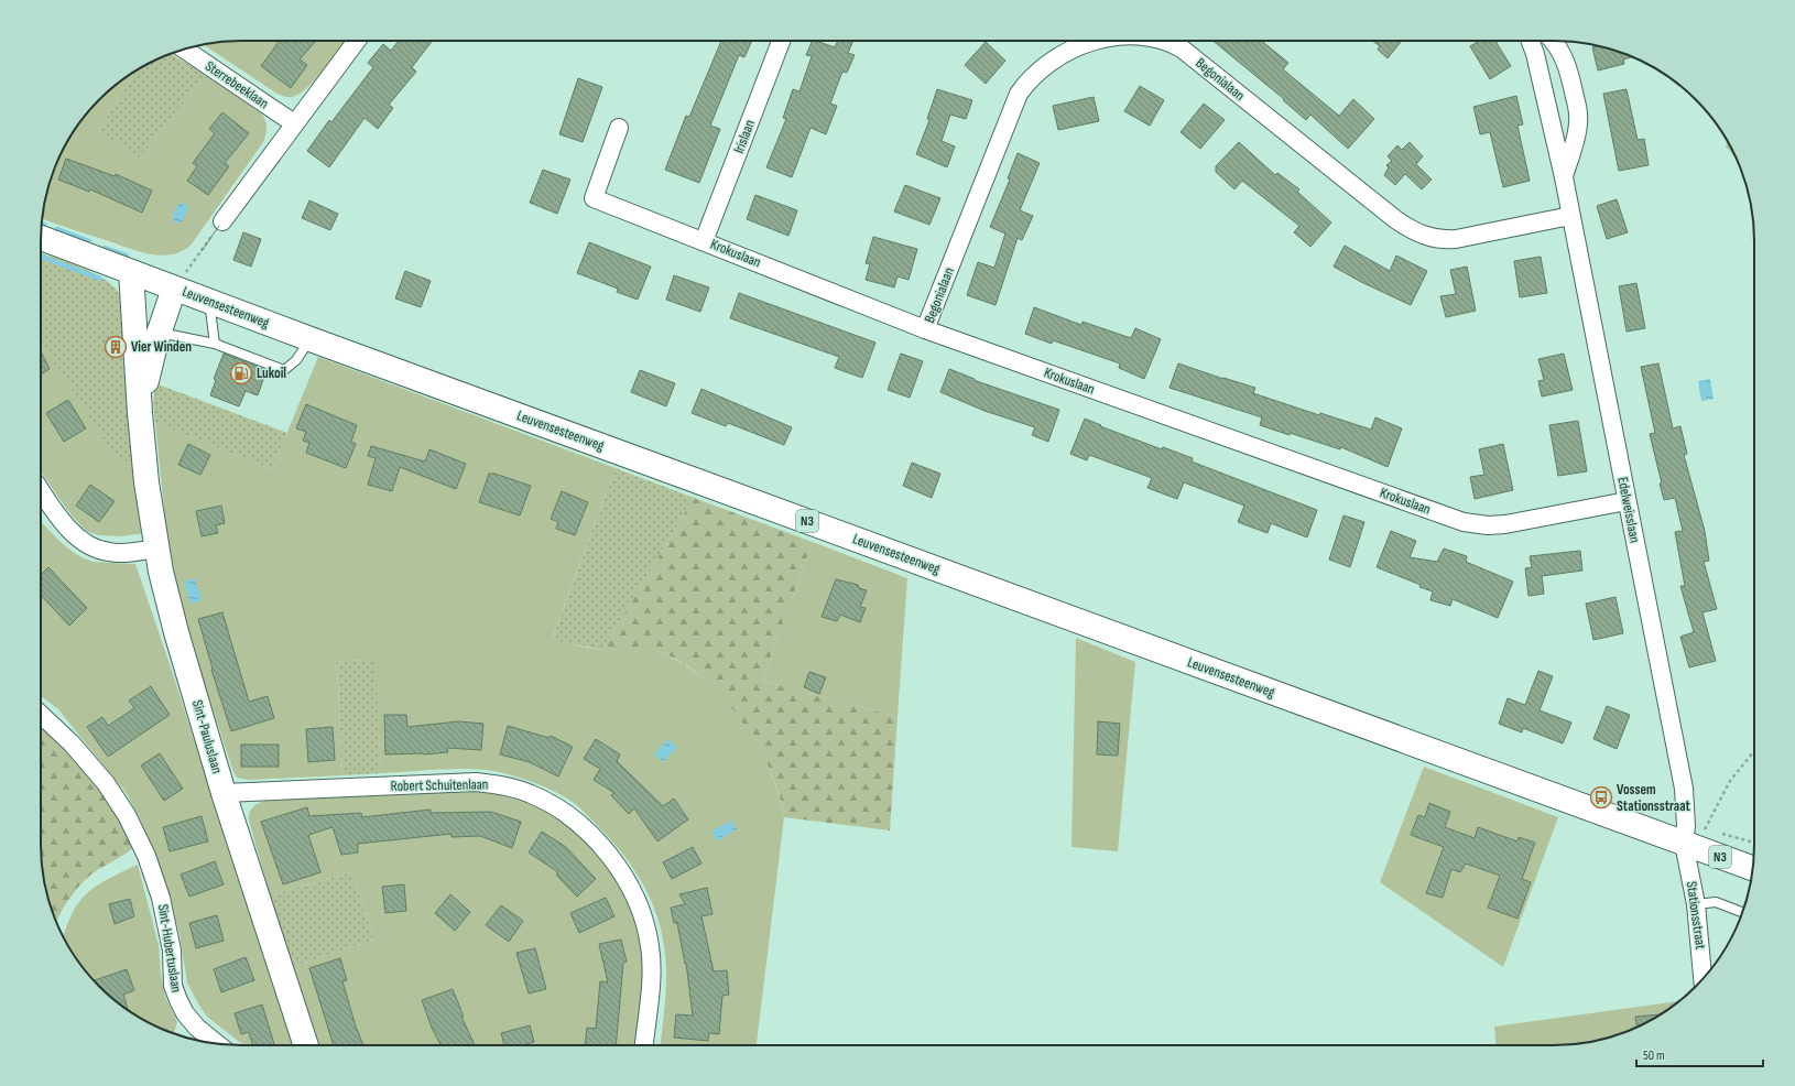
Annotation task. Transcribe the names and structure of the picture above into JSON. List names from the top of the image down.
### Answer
{
  "streets": {
    "main road": ["Leuvensesteenweg", "N3", "Sint-Pauluslaan"],
    "street": [
      "Begonialaan",
      "Sterrebeeklaan",
      "Irislaan",
      "Krokuslaan",
      "Edelweisslaan",
      "Robert Schuitenlaan",
      "Stationsstraat",
      "Sint-Hubertuslaan"
    ]
  },
  "crossings": [
    ["Begonialaan", "Krokuslaan"],
    ["Begonialaan", "Edelweisslaan"],
    ["Irislaan", "Krokuslaan"],
    ["Krokuslaan", "Edelweisslaan"],
    ["Leuvensesteenweg", "Edelweisslaan"],
    ["Leuvensesteenweg", "Sint-Pauluslaan"],
    ["Leuvensesteenweg", "Stationsstraat"],
    ["Edelweisslaan", "Stationsstraat"],
    ["Sint-Pauluslaan", "Robert Schuitenlaan"]
  ],
  "places": {
    "building": ["Vier Winden"],
    "fuel station": ["Lukoil"],
    "bus stop": ["Vossem Stationsstraat"]
  },
  "scale_bar": "50 m"
}
